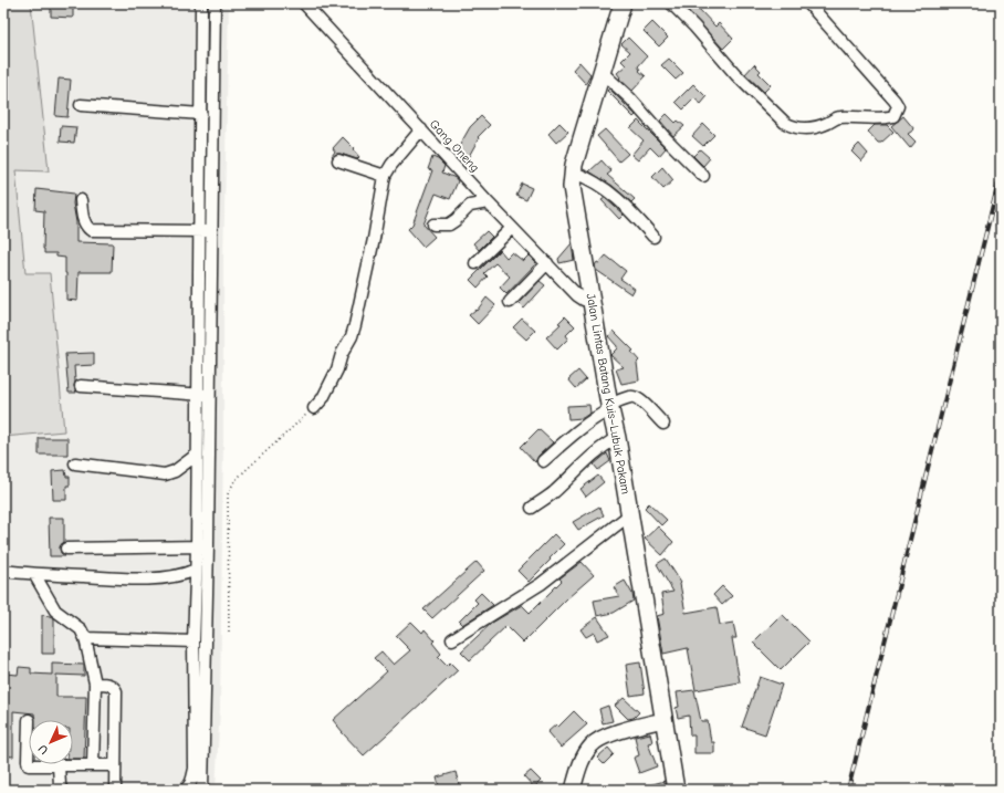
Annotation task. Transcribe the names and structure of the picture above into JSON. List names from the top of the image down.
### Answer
{
  "streets": {
    "highway": ["Jalan Lintas Batang Kuis–Lubuk Pakam"],
    "street": ["Gang Oneng"]
  },
  "crossings": [
    ["Gang Oneng", "Jalan Lintas Batang Kuis–Lubuk Pakam"]
  ],
  "north": "bottom left"
}
